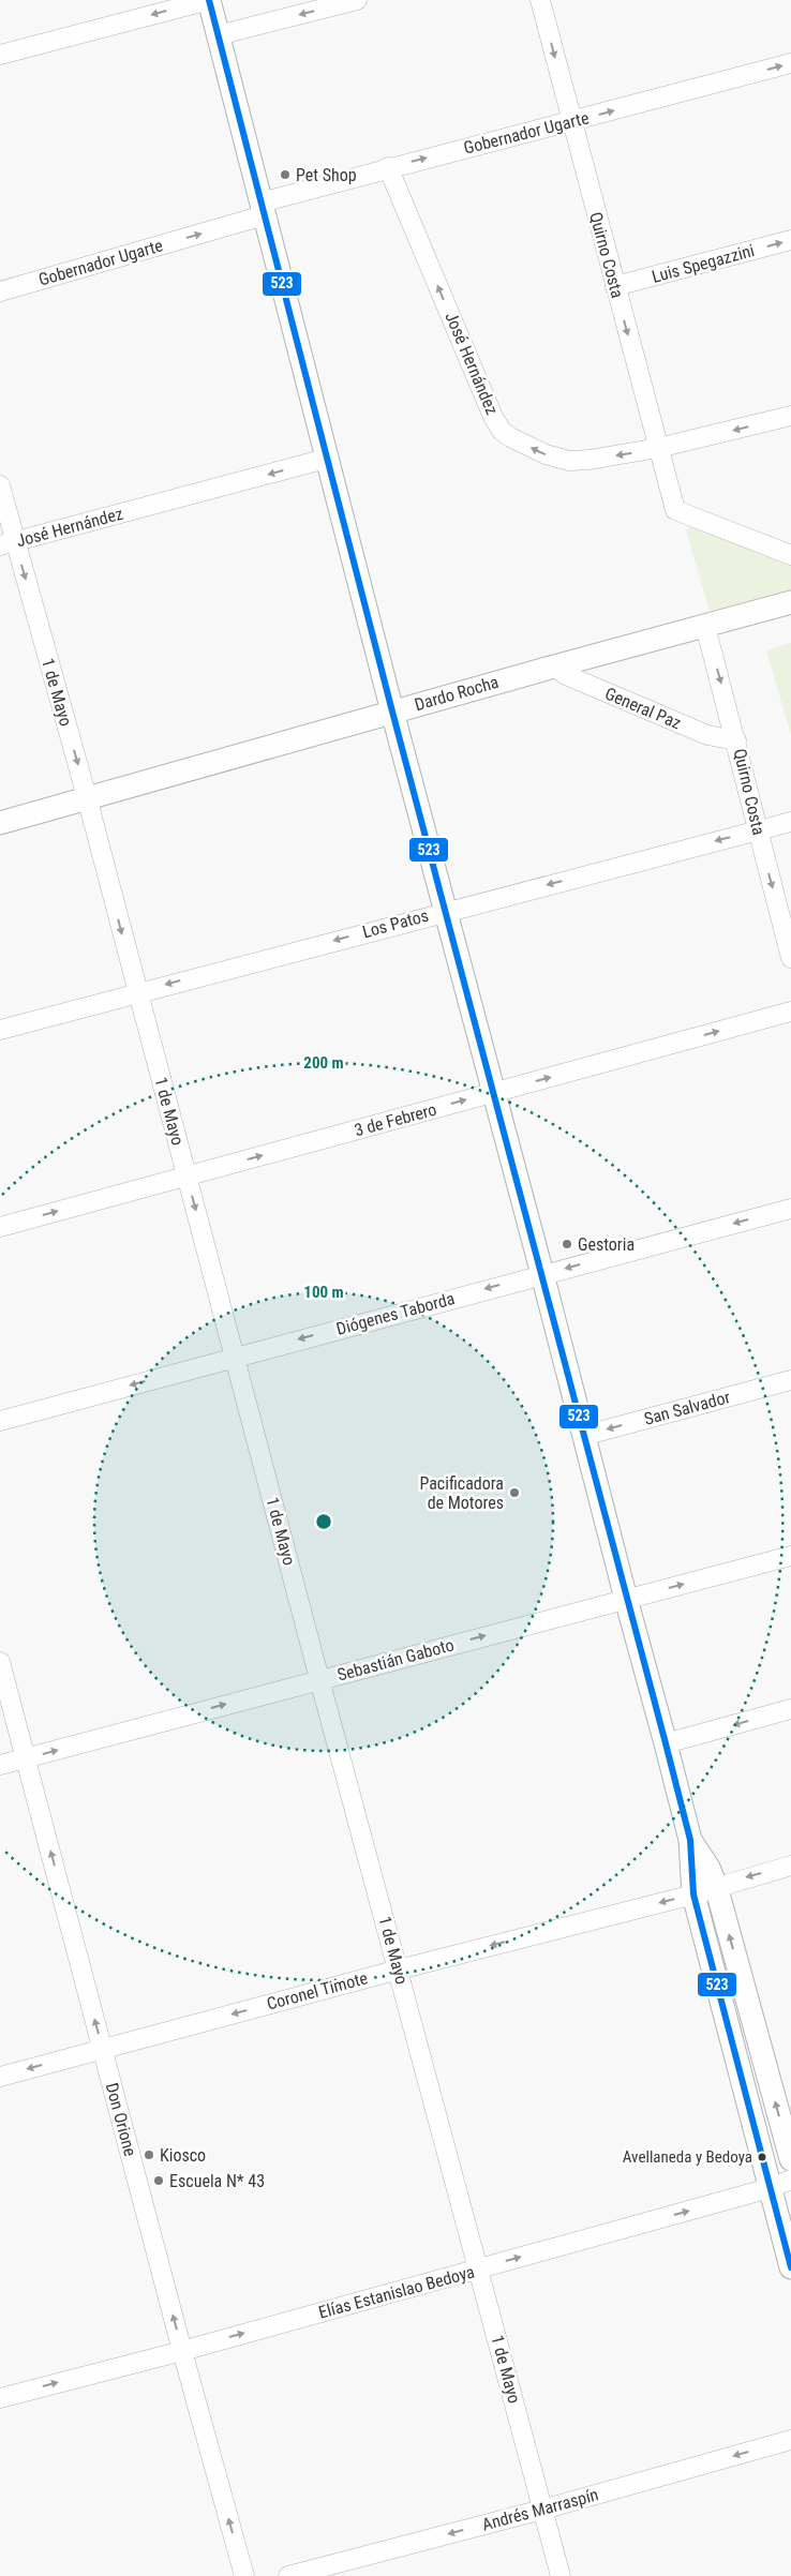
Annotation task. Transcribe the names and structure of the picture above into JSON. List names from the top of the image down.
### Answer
{
  "streets": {
    "street": [
      "Gobernador Ugarte",
      "Quirno Costa",
      "Luis Spegazzini",
      "José Hernández",
      "1 de Mayo",
      "Dardo Rocha",
      "General Paz",
      "Los Patos",
      "3 de Febrero",
      "Diógenes Taborda",
      "San Salvador",
      "Sebastián Gaboto",
      "Coronel Timote",
      "Don Orione",
      "Elías Estanislao Bedoya",
      "Andrés Marraspín"
    ]
  },
  "crossings": [
    ["Gobernador Ugarte", "Quirno Costa"],
    ["Gobernador Ugarte", "José Hernández"],
    ["Quirno Costa", "Luis Spegazzini"],
    ["Quirno Costa", "José Hernández"],
    ["Quirno Costa", "Dardo Rocha"],
    ["Quirno Costa", "General Paz"],
    ["Quirno Costa", "Los Patos"],
    ["José Hernández", "1 de Mayo"],
    ["1 de Mayo", "Dardo Rocha"],
    ["1 de Mayo", "Los Patos"],
    ["1 de Mayo", "3 de Febrero"],
    ["1 de Mayo", "Diógenes Taborda"],
    ["1 de Mayo", "Sebastián Gaboto"],
    ["1 de Mayo", "Coronel Timote"],
    ["1 de Mayo", "Elías Estanislao Bedoya"],
    ["1 de Mayo", "Andrés Marraspín"],
    ["Dardo Rocha", "General Paz"],
    ["Sebastián Gaboto", "Don Orione"],
    ["Coronel Timote", "Don Orione"],
    ["Don Orione", "Elías Estanislao Bedoya"]
  ],
  "one_way": [
    "Gobernador Ugarte",
    "Quirno Costa",
    "Luis Spegazzini",
    "José Hernández",
    "Los Patos",
    "3 de Febrero",
    "Diógenes Taborda",
    "San Salvador",
    "Sebastián Gaboto",
    "Coronel Timote",
    "Don Orione",
    "Elías Estanislao Bedoya",
    "Andrés Marraspín"
  ],
  "places": [
    "Pet Shop",
    "Gestoria",
    "Pacificadora de Motores",
    "Kiosco",
    "Avellaneda y Bedoya",
    "Escuela N* 43"
  ],
  "lines": ["transit line 523"],
  "rings": ["200 m", "100 m"]
}
